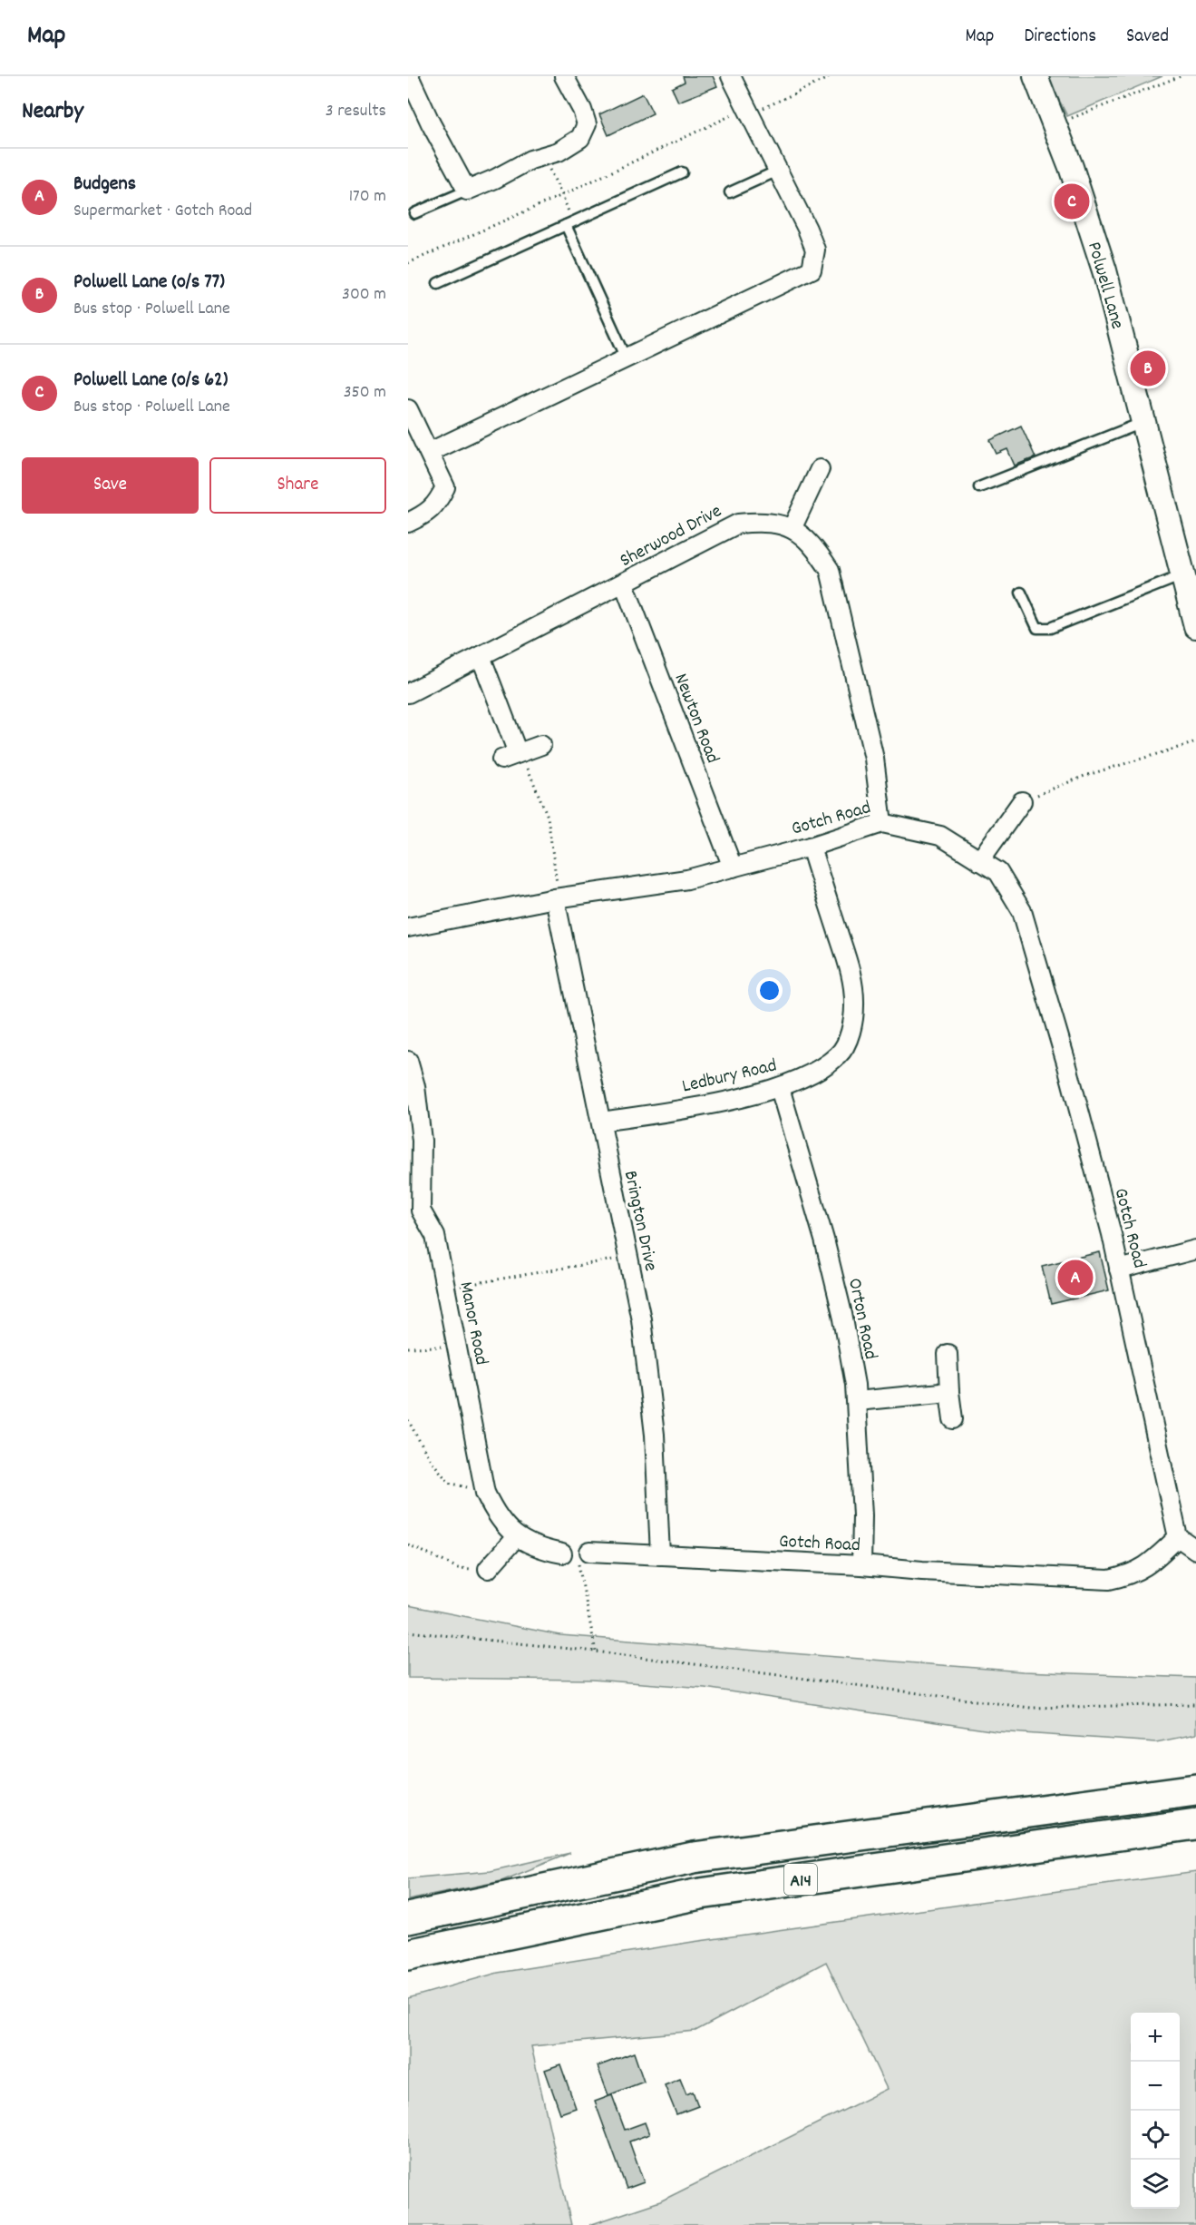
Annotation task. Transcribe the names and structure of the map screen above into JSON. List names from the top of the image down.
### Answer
{
  "streets": {
    "highway": ["A14"],
    "street": [
      "Polwell Lane",
      "Sherwood Drive",
      "Newton Road",
      "Gotch Road",
      "Ledbury Road",
      "Brington Drive",
      "Orton Road",
      "Manor Road"
    ]
  },
  "crossings": [
    ["Sherwood Drive", "Newton Road"],
    ["Sherwood Drive", "Gotch Road"],
    ["Newton Road", "Gotch Road"],
    ["Gotch Road", "Ledbury Road"],
    ["Gotch Road", "Brington Drive"],
    ["Gotch Road", "Orton Road"],
    ["Gotch Road", "Manor Road"],
    ["Ledbury Road", "Brington Drive"],
    ["Ledbury Road", "Orton Road"]
  ],
  "page": {
    "header": "Map",
    "nav": ["Map", "Directions", "Saved"],
    "heading": ["Nearby", "3 results"],
    "list": [
      {
        "mark": "A",
        "name": "Budgens",
        "note": "Supermarket · Gotch Road",
        "value": "170 m"
      },
      {
        "mark": "B",
        "name": "Polwell Lane (o/s 77)",
        "note": "Bus stop · Polwell Lane",
        "value": "300 m"
      },
      {
        "mark": "C",
        "name": "Polwell Lane (o/s 62)",
        "note": "Bus stop · Polwell Lane",
        "value": "350 m"
      }
    ],
    "pins": ["C", "B", "A"],
    "buttons": ["Save", "Share"],
    "map_buttons": ["+", "−"]
  }
}
